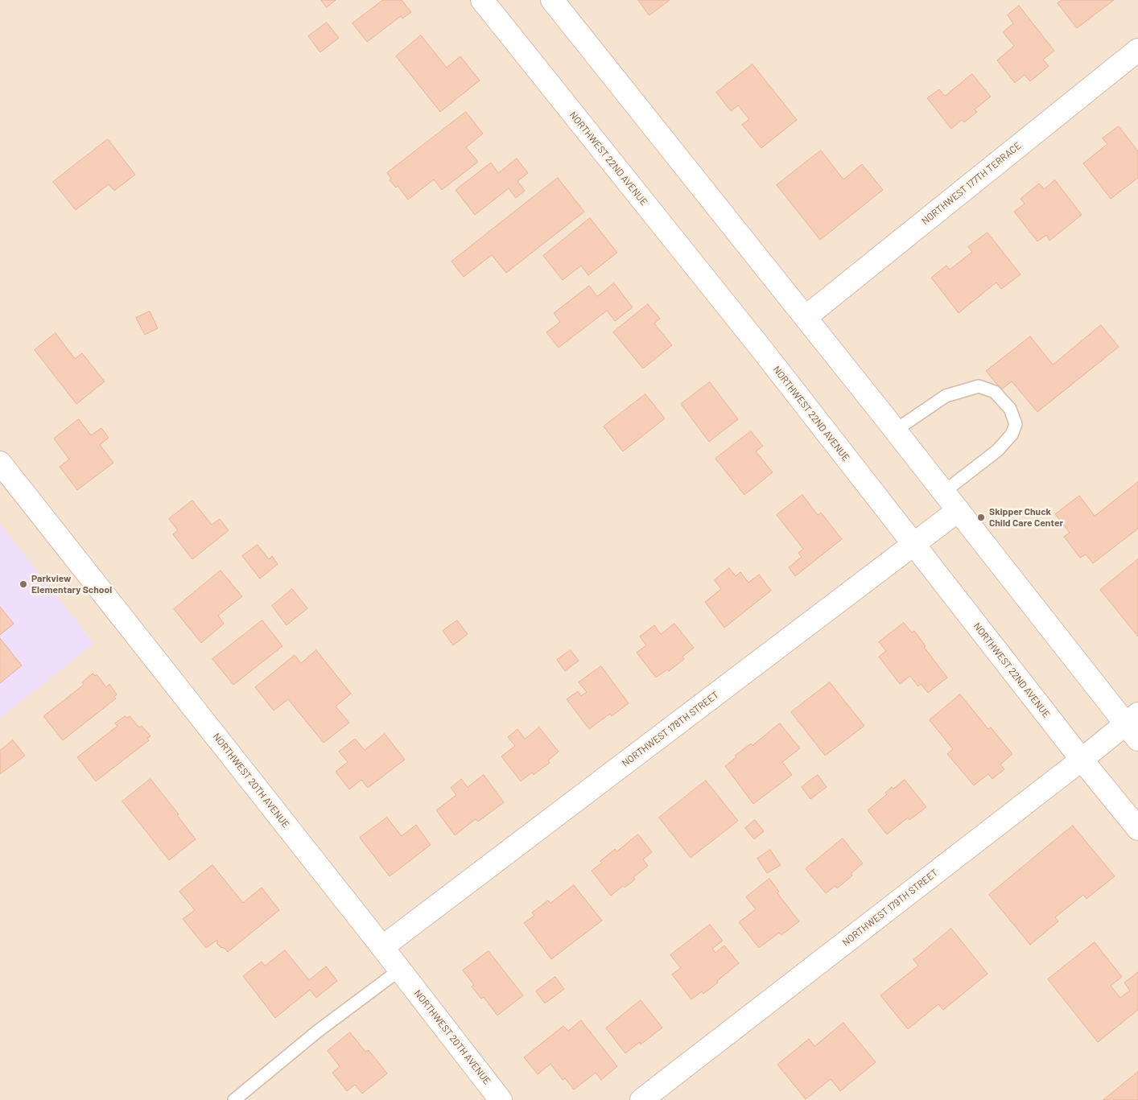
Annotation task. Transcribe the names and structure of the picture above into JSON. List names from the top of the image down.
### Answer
{
  "streets": {
    "street": [
      "NORTHWEST 22ND AVENUE",
      "NORTHWEST 177TH TERRACE",
      "NORTHWEST 178TH STREET",
      "NORTHWEST 20TH AVENUE",
      "NORTHWEST 179TH STREET"
    ]
  },
  "crossings": [
    ["NORTHWEST 22ND AVENUE", "NORTHWEST 178TH STREET"],
    ["NORTHWEST 22ND AVENUE", "NORTHWEST 179TH STREET"],
    ["NORTHWEST 178TH STREET", "NORTHWEST 20TH AVENUE"]
  ],
  "places": ["Skipper Chuck Child Care Center", "Parkview Elementary School"]
}
